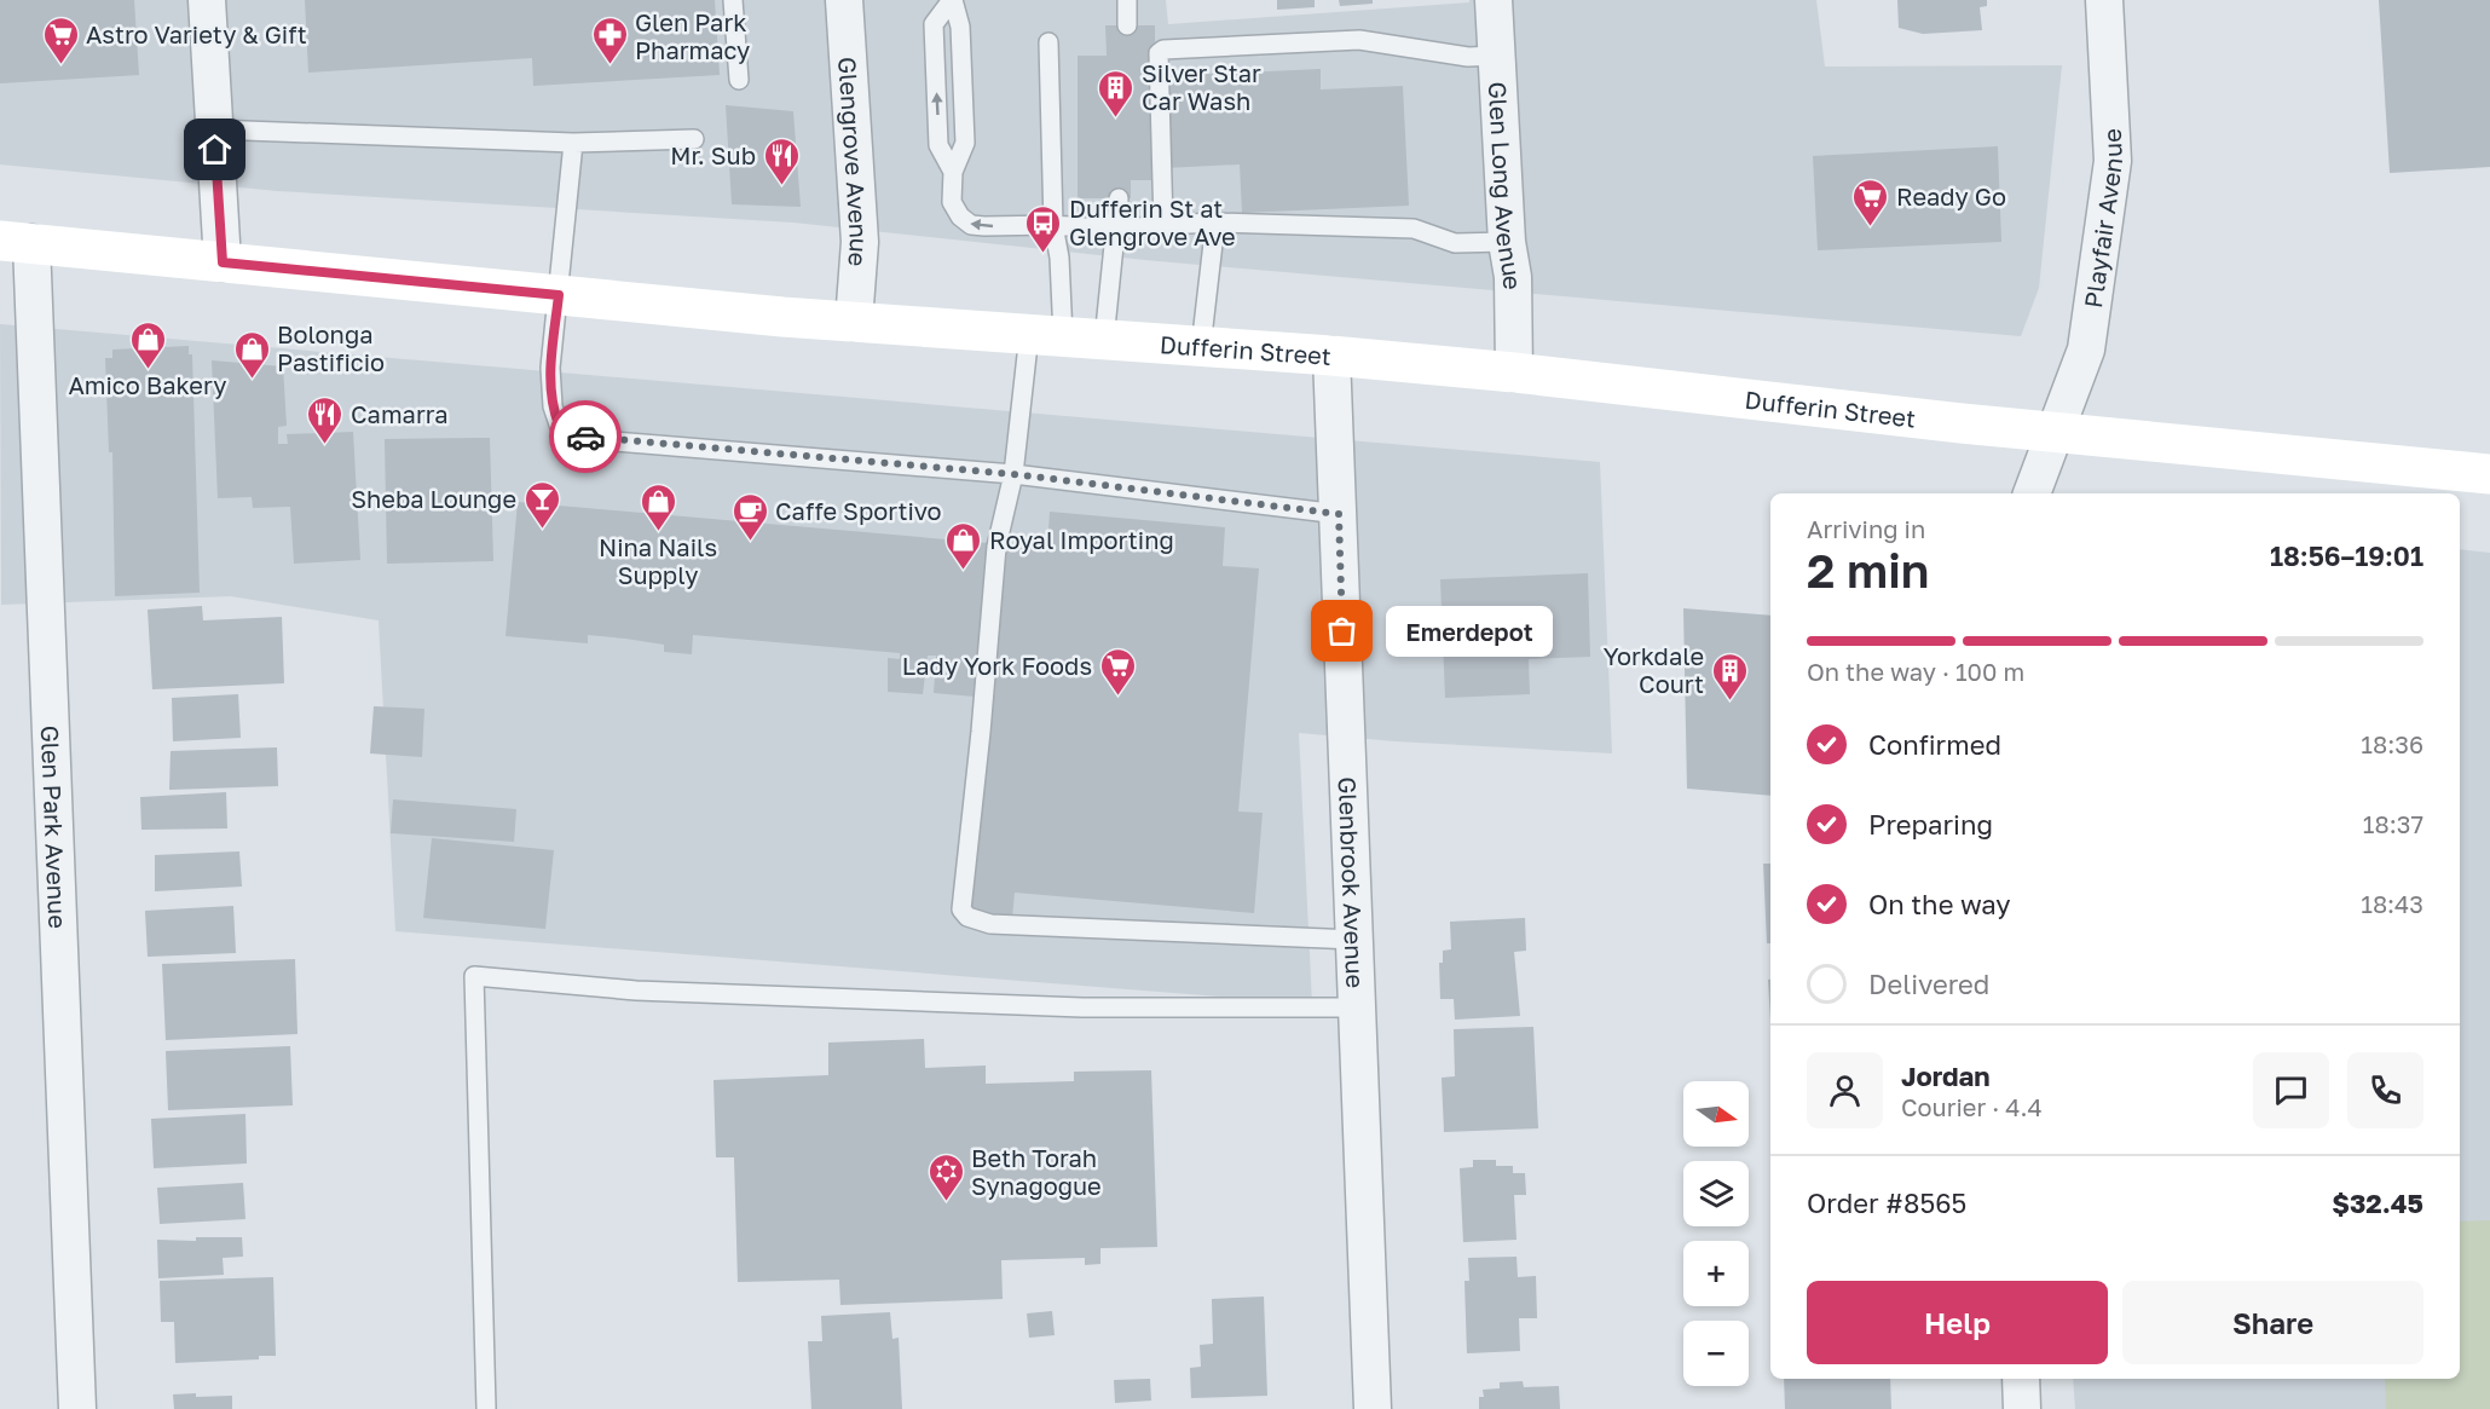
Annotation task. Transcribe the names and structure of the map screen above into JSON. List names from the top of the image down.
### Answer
{
  "streets": {
    "main road": ["Dufferin Street"],
    "street": [
      "Glengrove Avenue",
      "Glen Long Avenue",
      "Playfair Avenue",
      "Glen Park Avenue",
      "Glenbrook Avenue"
    ]
  },
  "crossings": [
    ["Glengrove Avenue", "Dufferin Street"],
    ["Glen Long Avenue", "Dufferin Street"],
    ["Playfair Avenue", "Dufferin Street"],
    ["Dufferin Street", "Glen Park Avenue"],
    ["Dufferin Street", "Glenbrook Avenue"]
  ],
  "places": {
    "supermarket": ["Astro Variety & Gift", "Ready Go", "Lady York Foods"],
    "pharmacy": ["Glen Park Pharmacy"],
    "building": ["Silver Star Car Wash", "Yorkdale Court"],
    "restaurant": ["Mr. Sub", "Camarra"],
    "bus stop": ["Dufferin St at Glengrove Ave"],
    "shop": [
      "Amico Bakery",
      "Bolonga Pastificio",
      "Nina Nails Supply",
      "Royal Importing"
    ],
    "bar": ["Sheba Lounge"],
    "cafe": ["Caffe Sportivo"],
    "other": ["Emerdepot"],
    "synagogue": ["Beth Torah Synagogue"]
  },
  "north": "right",
  "page": {
    "heading": ["2 min", "Arriving in", "18:56–19:01"],
    "panel": [
      "Jordan",
      "Courier · 4.4",
      "Order #8565",
      "$32.45"
    ],
    "bubble": "Emerdepot",
    "bar": "On the way · 100 m",
    "list": [
      ["Confirmed", "18:36"],
      ["Preparing", "18:37"],
      ["On the way", "18:43"],
      "Delivered"
    ],
    "map_buttons": ["+", "−"],
    "buttons": ["Help", "Share"]
  }
}
